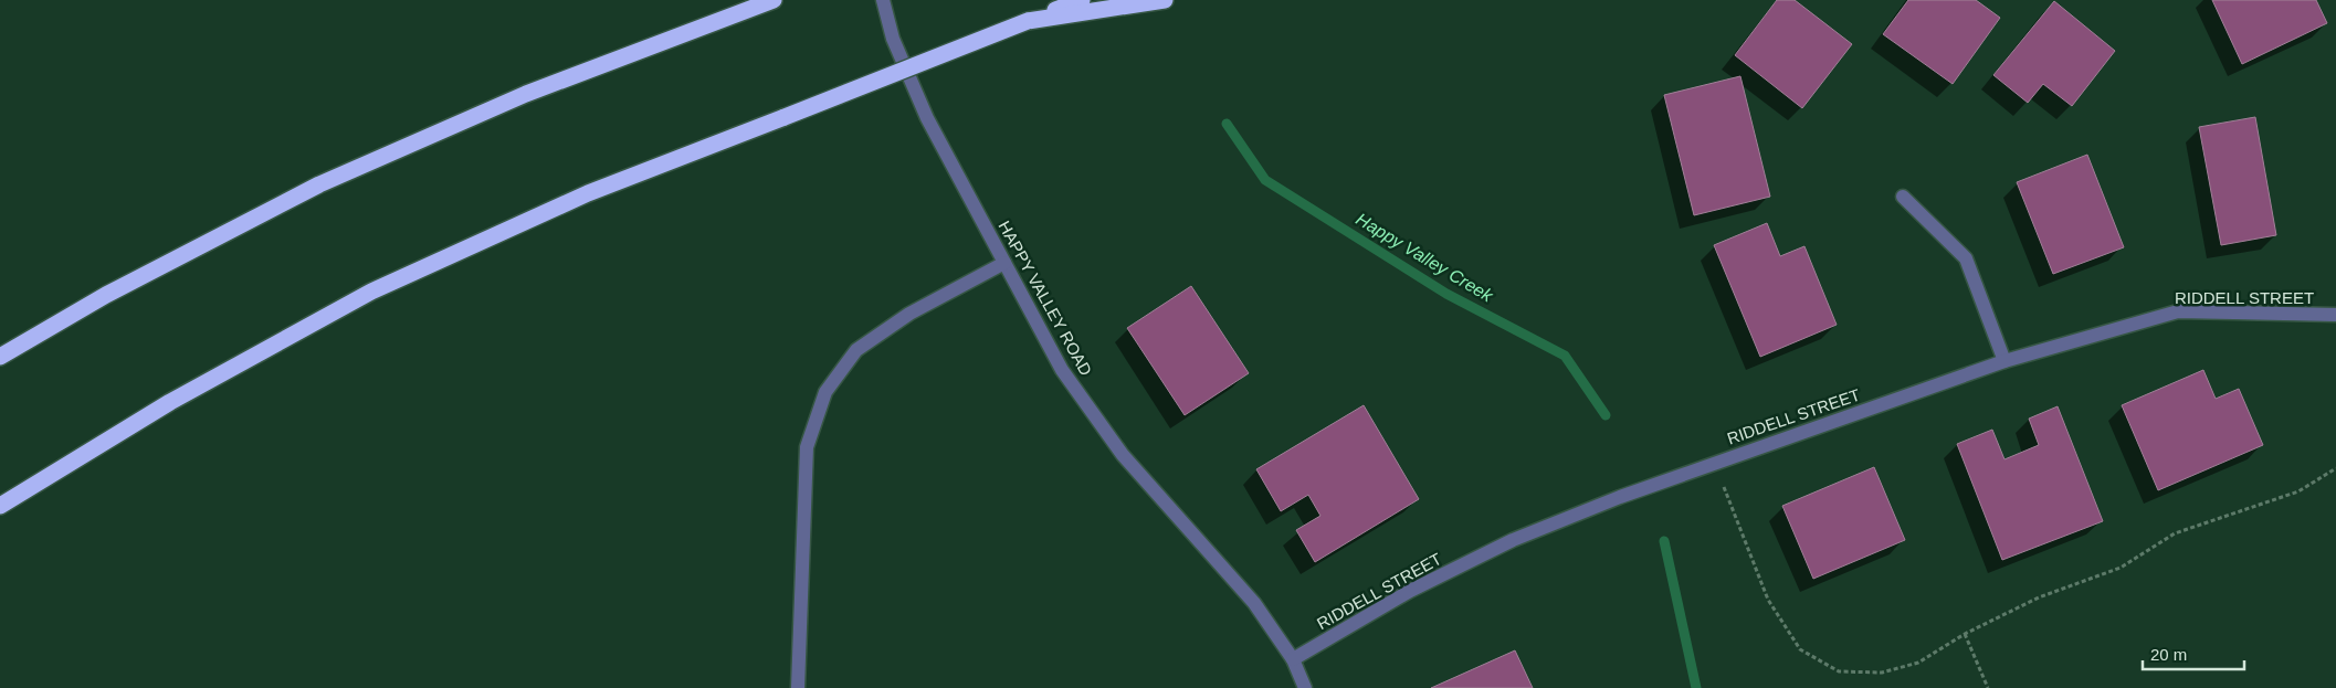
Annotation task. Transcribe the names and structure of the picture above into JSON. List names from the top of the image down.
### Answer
{
  "streets": {
    "street": ["RIDDELL STREET", "HAPPY VALLEY ROAD"]
  },
  "crossings": [
    ["RIDDELL STREET", "HAPPY VALLEY ROAD"]
  ],
  "water": ["Happy Valley Creek"],
  "scale_bar": "20 m"
}
